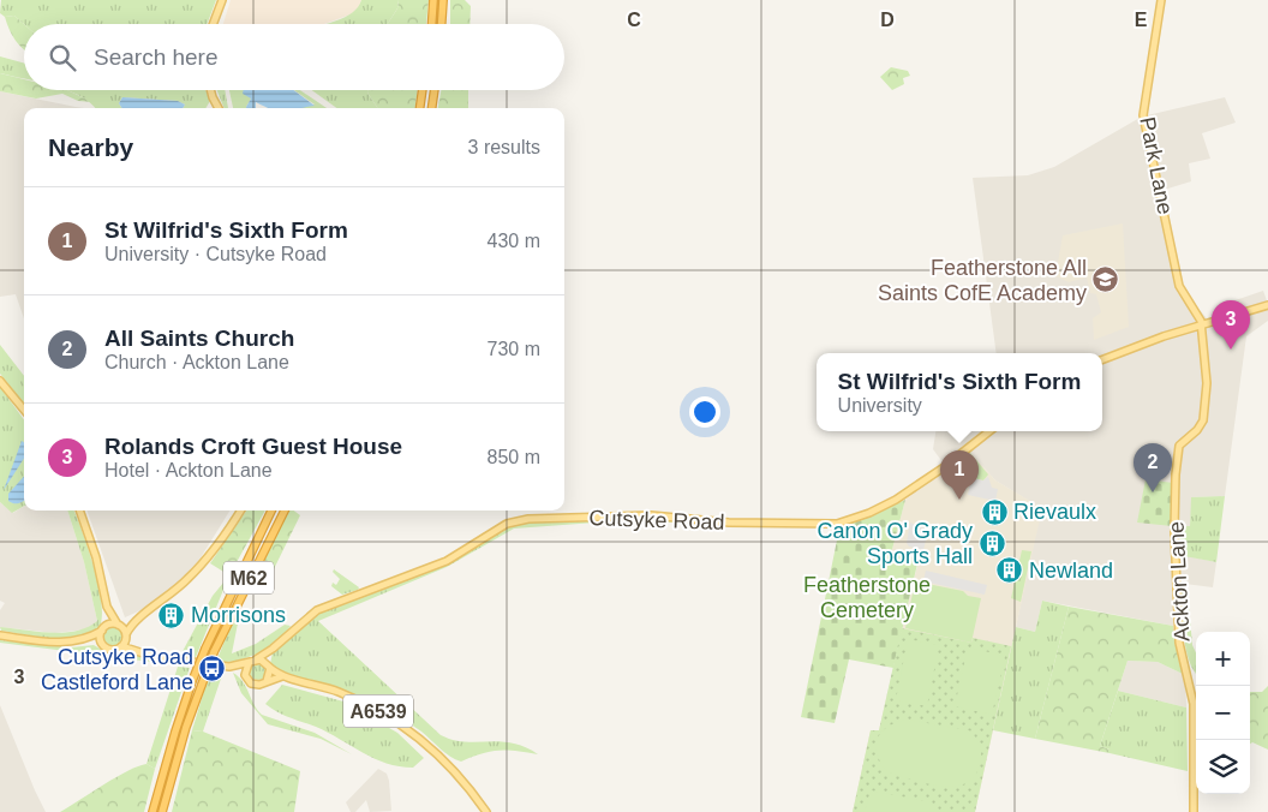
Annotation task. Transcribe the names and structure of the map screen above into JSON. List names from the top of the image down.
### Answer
{
  "streets": {
    "highway": ["M62"],
    "main road": [
      "Park Lane",
      "Cutsyke Road",
      "Ackton Lane",
      "A6539"
    ]
  },
  "crossings": [
    ["Park Lane", "Ackton Lane"],
    ["Cutsyke Road", "A6539"]
  ],
  "parks": ["Featherstone Cemetery"],
  "places": {
    "school or university": ["Featherstone All Saints CofE Academy"],
    "building": [
      "Rievaulx",
      "Canon O' Grady Sports Hall",
      "Newland",
      "Morrisons"
    ],
    "bus stop": ["Cutsyke Road Castleford Lane"]
  },
  "page": {
    "search": "Search here",
    "heading": ["Nearby", "3 results"],
    "list": [
      {
        "mark": "1",
        "name": "St Wilfrid's Sixth Form",
        "note": "University · Cutsyke Road",
        "value": "430 m"
      },
      {
        "mark": "2",
        "name": "All Saints Church",
        "note": "Church · Ackton Lane",
        "value": "730 m"
      },
      {
        "mark": "3",
        "name": "Rolands Croft Guest House",
        "note": "Hotel · Ackton Lane",
        "value": "850 m"
      }
    ],
    "pins": ["3", "2", "1"],
    "popup": ["St Wilfrid's Sixth Form", "University"],
    "map_buttons": ["+", "−"]
  },
  "grid": {
    "columns": ["C", "D", "E"],
    "rows": ["3"]
  }
}
